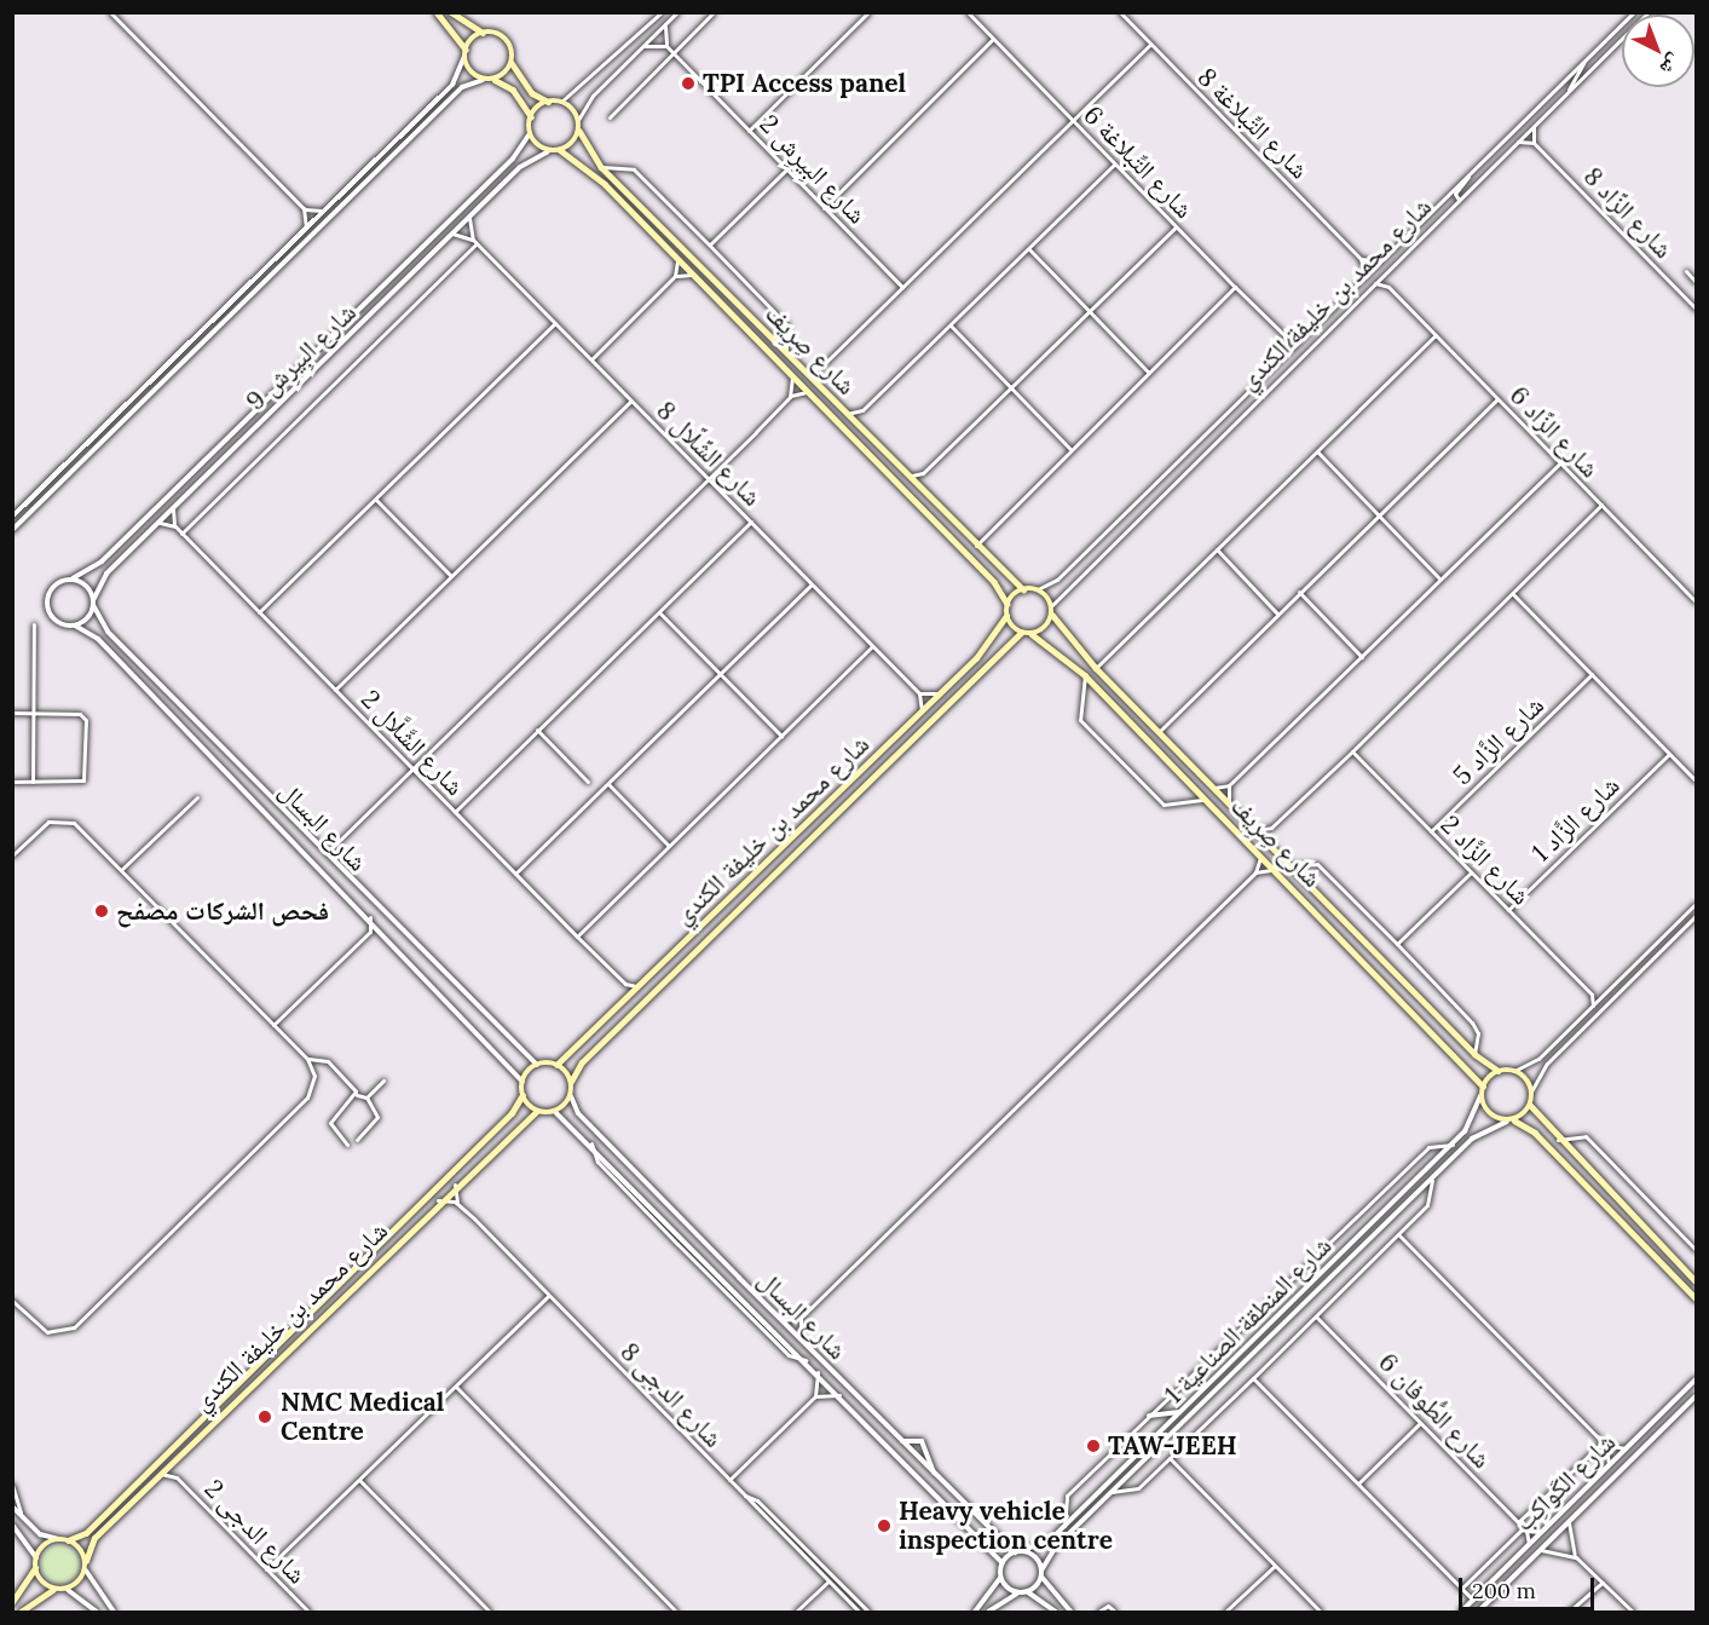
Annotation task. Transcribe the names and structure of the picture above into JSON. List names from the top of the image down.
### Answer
{
  "streets": {
    "main road": ["شارع محمد بن خليفة الكندي", "شارع صِرِيف"],
    "street": [
      "شارع التِّبلاغة 8",
      "شارع التِّبلاغة 6",
      "شارع البِيرِش 2",
      "شارع الزَّاد 8",
      "شارع البِيرِش 9",
      "شارع الزَّاد 6",
      "شارع الشَّلَّال 8",
      "شارع الزَّاد 5",
      "شارع الشَّلَّال 2",
      "شارع الزَّاد 1",
      "شارع البسال",
      "شارع الزَّاد 2",
      "شارع المنطقة الصناعية 1",
      "شارع الدجى 8",
      "شارع الطُّوفان 6",
      "شارع الكَواكِب",
      "شارع الدجى 2"
    ]
  },
  "crossings": [
    ["شارع التِّبلاغة 8", "شارع محمد بن خليفة الكندي"],
    ["شارع محمد بن خليفة الكندي", "شارع صِرِيف"],
    ["شارع محمد بن خليفة الكندي", "شارع البسال"],
    ["شارع محمد بن خليفة الكندي", "شارع الدجى 2"],
    ["شارع صِرِيف", "شارع البِيرِش 9"],
    ["شارع صِرِيف", "شارع المنطقة الصناعية 1"],
    ["شارع البِيرِش 9", "شارع الشَّلَّال 8"],
    ["شارع البِيرِش 9", "شارع البسال"],
    ["شارع الزَّاد 5", "شارع الزَّاد 2"],
    ["شارع الزَّاد 1", "شارع الزَّاد 2"],
    ["شارع البسال", "شارع المنطقة الصناعية 1"],
    ["شارع الطُّوفان 6", "شارع الكَواكِب"]
  ],
  "places": [
    "TPI Access panel",
    "فحص الشركات مصفح",
    "NMC Medical Centre",
    "TAW-JEEH",
    "Heavy vehicle inspection centre"
  ],
  "scale_bar": "200 m",
  "north": "bottom right"
}
